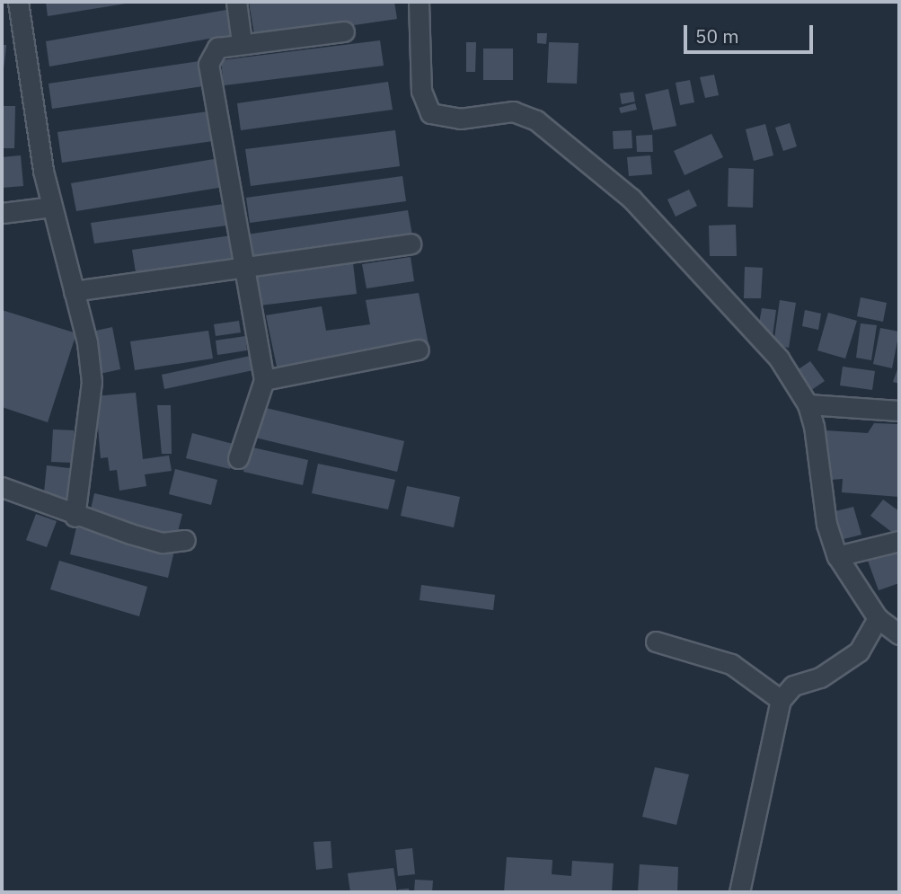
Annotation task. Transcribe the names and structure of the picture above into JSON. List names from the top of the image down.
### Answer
{
  "scale_bar": "50 m"
}
